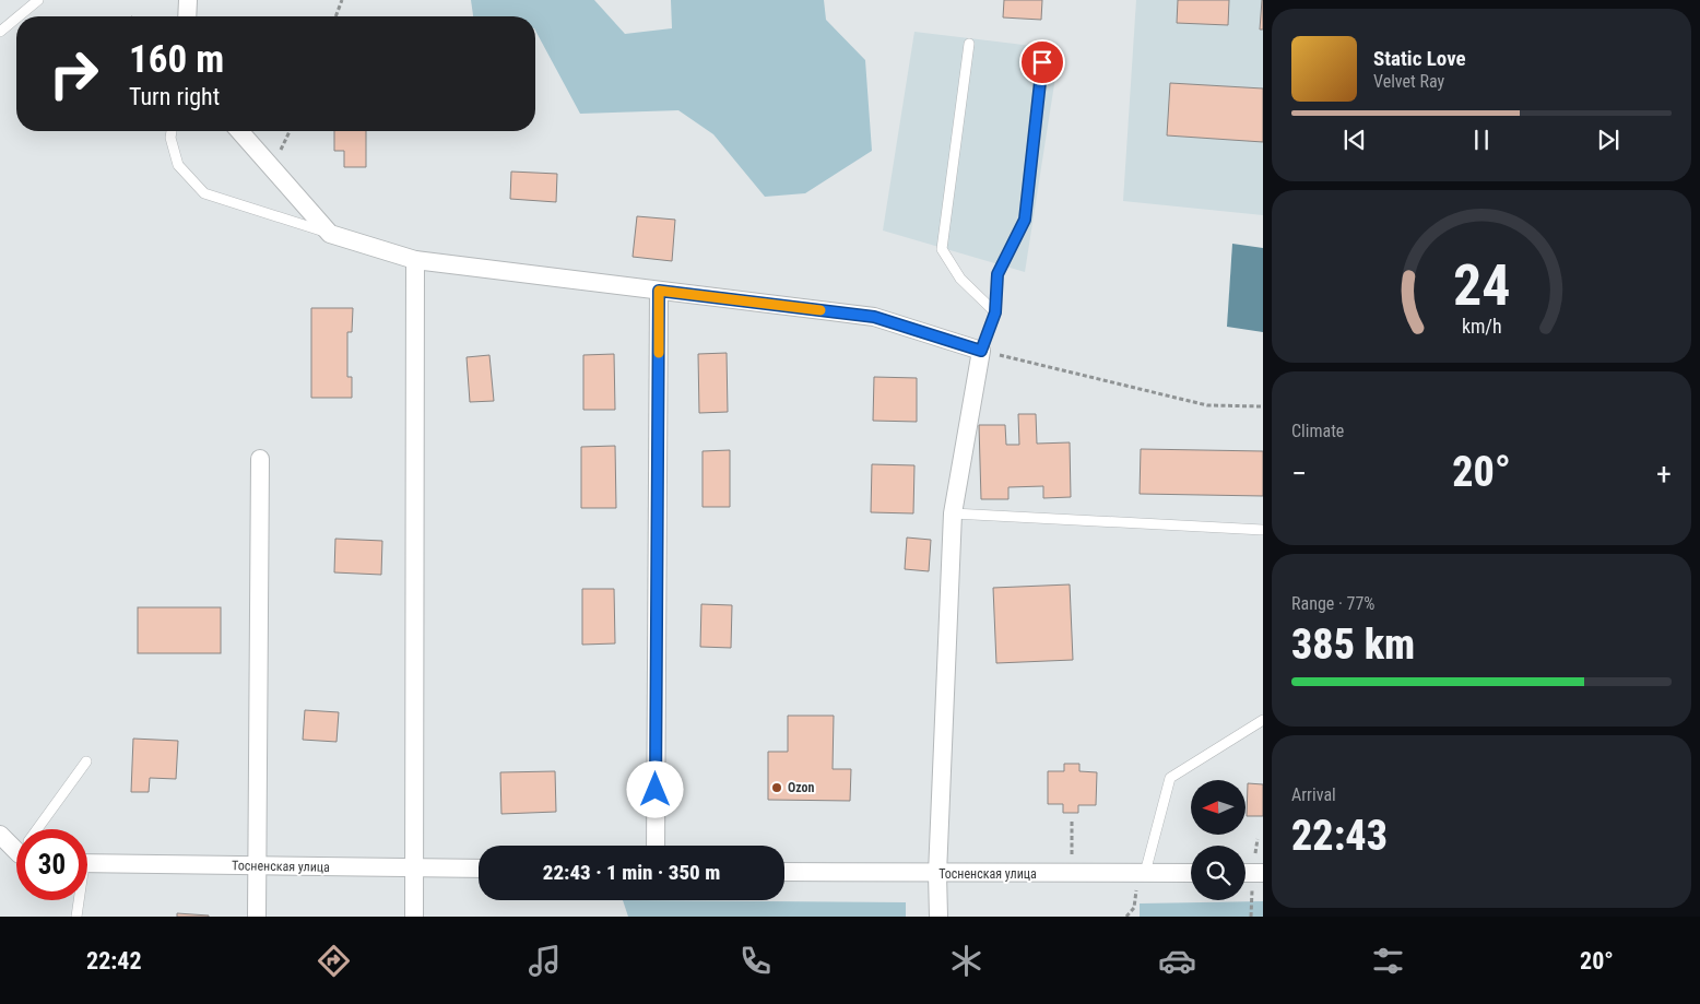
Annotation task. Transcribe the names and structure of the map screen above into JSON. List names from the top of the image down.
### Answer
{
  "streets": {
    "street": ["Тосненская улица"]
  },
  "places": ["Ozon"],
  "north": "left",
  "page": {
    "turn": ["160 m", "Turn right"],
    "song": ["Static Love", "Velvet Ray"],
    "tile": [
      "Climate",
      ["Range · 77%", "385 km"],
      ["Arrival", "22:43"]
    ],
    "heat": ["−", "20°", "+"],
    "limit": "30",
    "trip": "22:43 · 1 min · 350 m",
    "tabs": ["22:42", "20°"],
    "gauge": ["24", "km/h"]
  }
}
